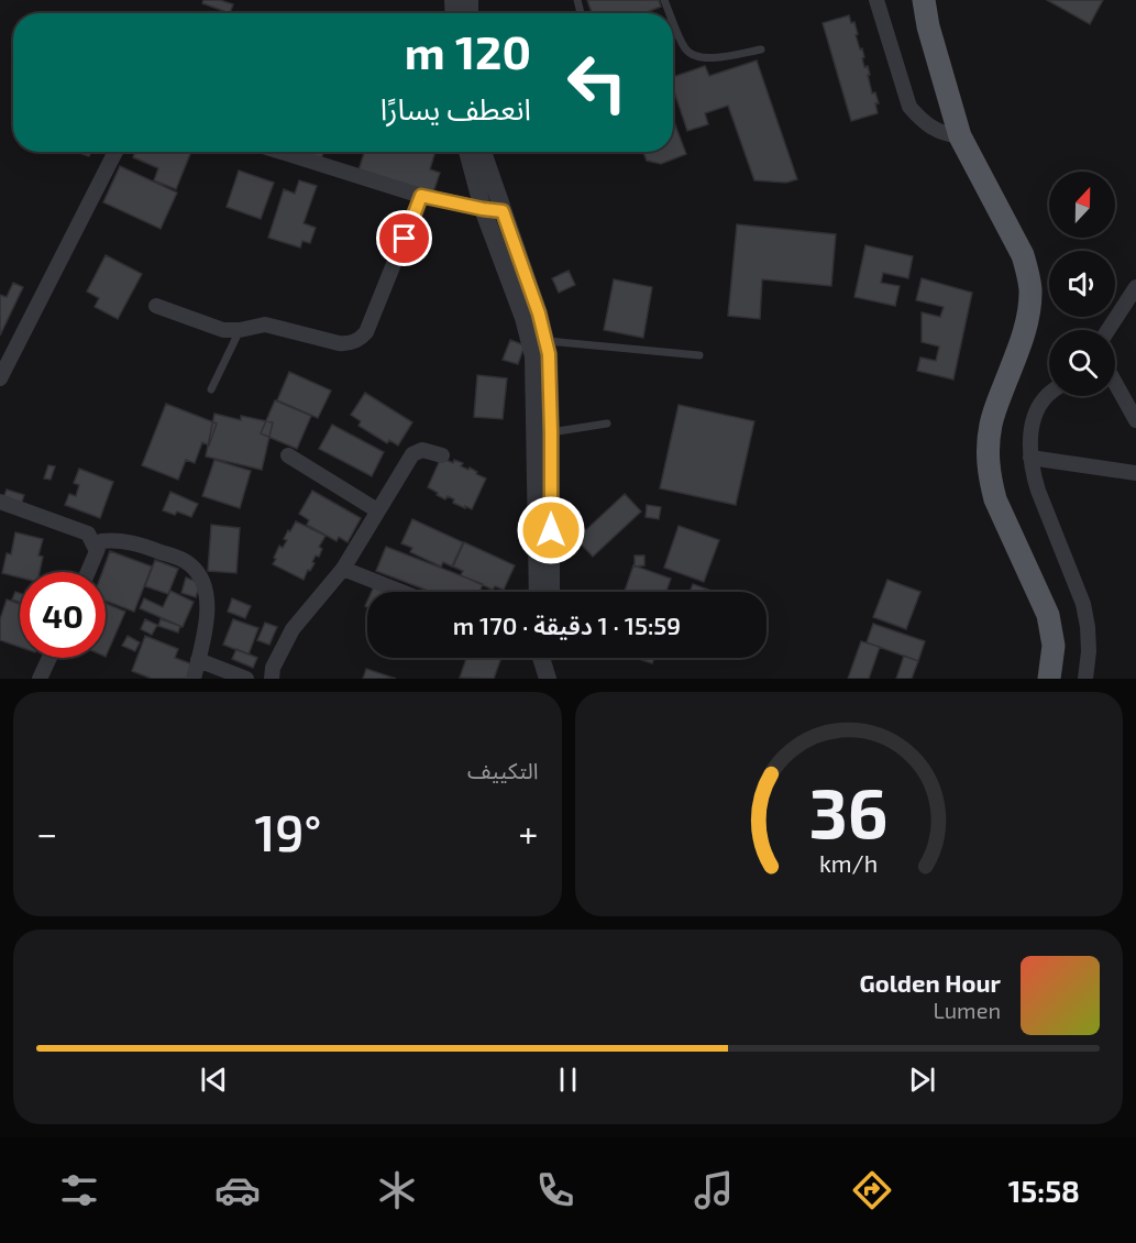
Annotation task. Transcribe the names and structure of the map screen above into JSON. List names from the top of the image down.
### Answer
{
  "north": "top",
  "page": {
    "turn": ["120 m", "انعطف يسارًا"],
    "limit": "40",
    "trip": "15:59 · 1 دقيقة · 170 m",
    "tile": "التكييف",
    "heat": ["−", "19°", "+"],
    "song": ["Golden Hour", "Lumen"],
    "tabs": "15:58",
    "gauge": ["36", "km/h"]
  }
}
